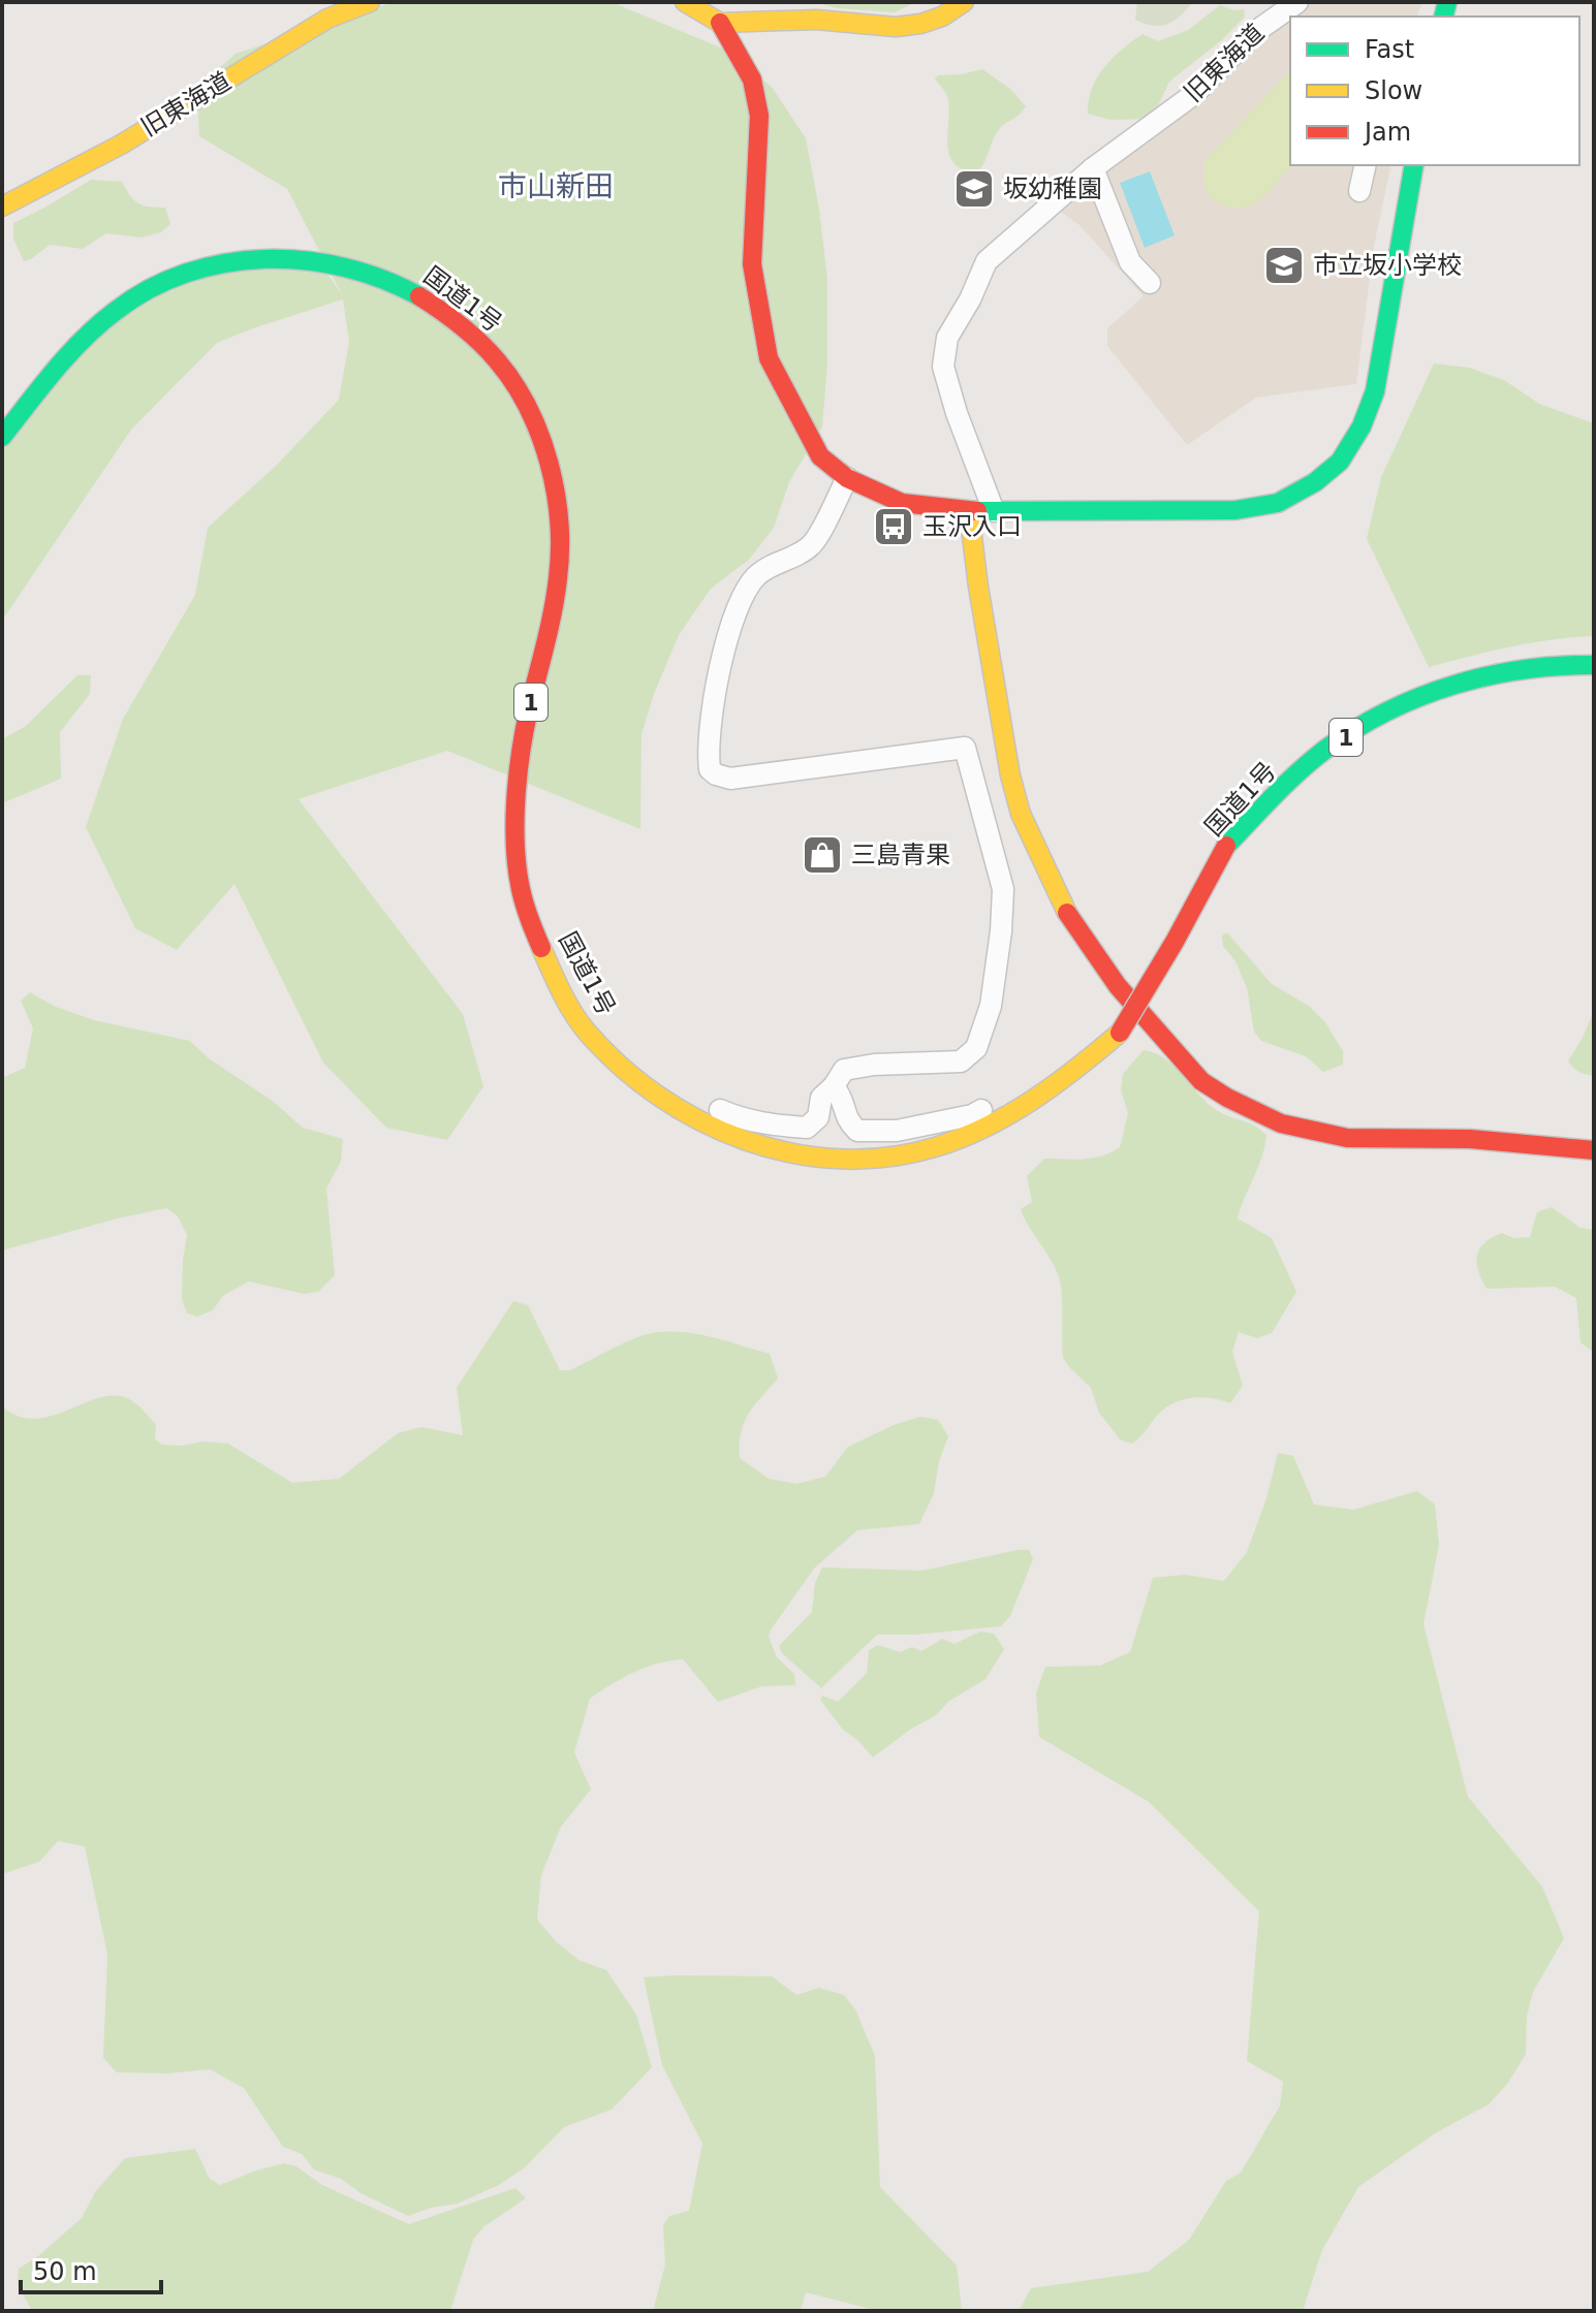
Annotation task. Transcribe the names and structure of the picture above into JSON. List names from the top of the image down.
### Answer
{
  "streets": {
    "main road": ["旧東海道", "国道1号", "1"]
  },
  "districts": ["市山新田"],
  "places": {
    "school or university": ["坂幼稚園", "市立坂小学校"],
    "bus stop": ["玉沢入口"],
    "shop": ["三島青果"]
  },
  "legend": ["Fast", "Slow", "Jam"],
  "scale_bar": "50 m"
}
